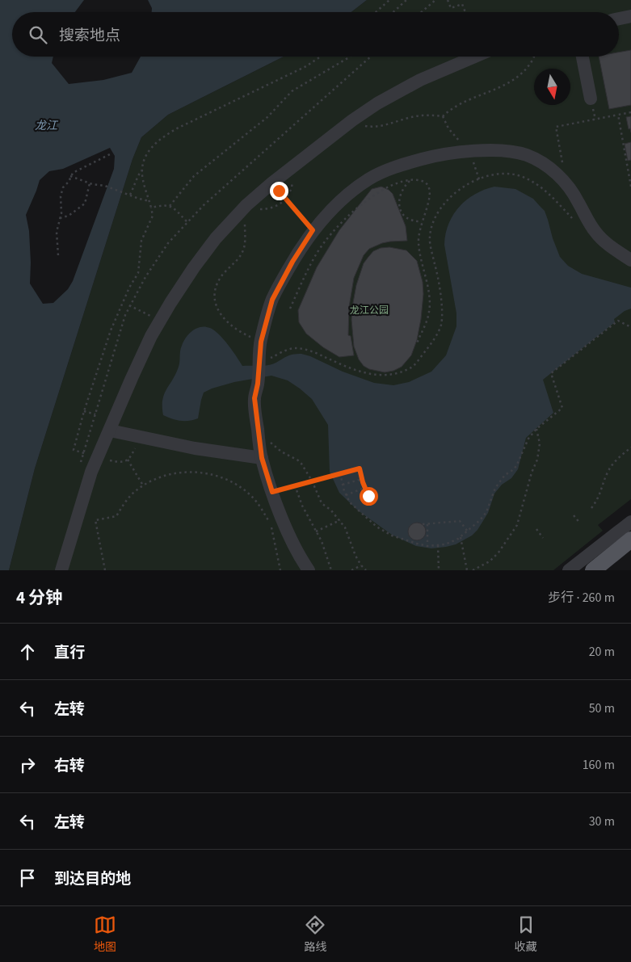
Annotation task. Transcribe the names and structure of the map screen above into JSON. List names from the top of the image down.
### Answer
{
  "water": ["龙江"],
  "parks": ["龙江公园"],
  "north": "bottom",
  "page": {
    "search": "搜索地点",
    "heading": ["4 分钟", "步行 · 260 m"],
    "list": [
      ["直行", "20 m"],
      ["左转", "50 m"],
      ["右转", "160 m"],
      ["左转", "30 m"],
      "到达目的地"
    ],
    "nav": ["地图", "路线", "收藏"]
  }
}
